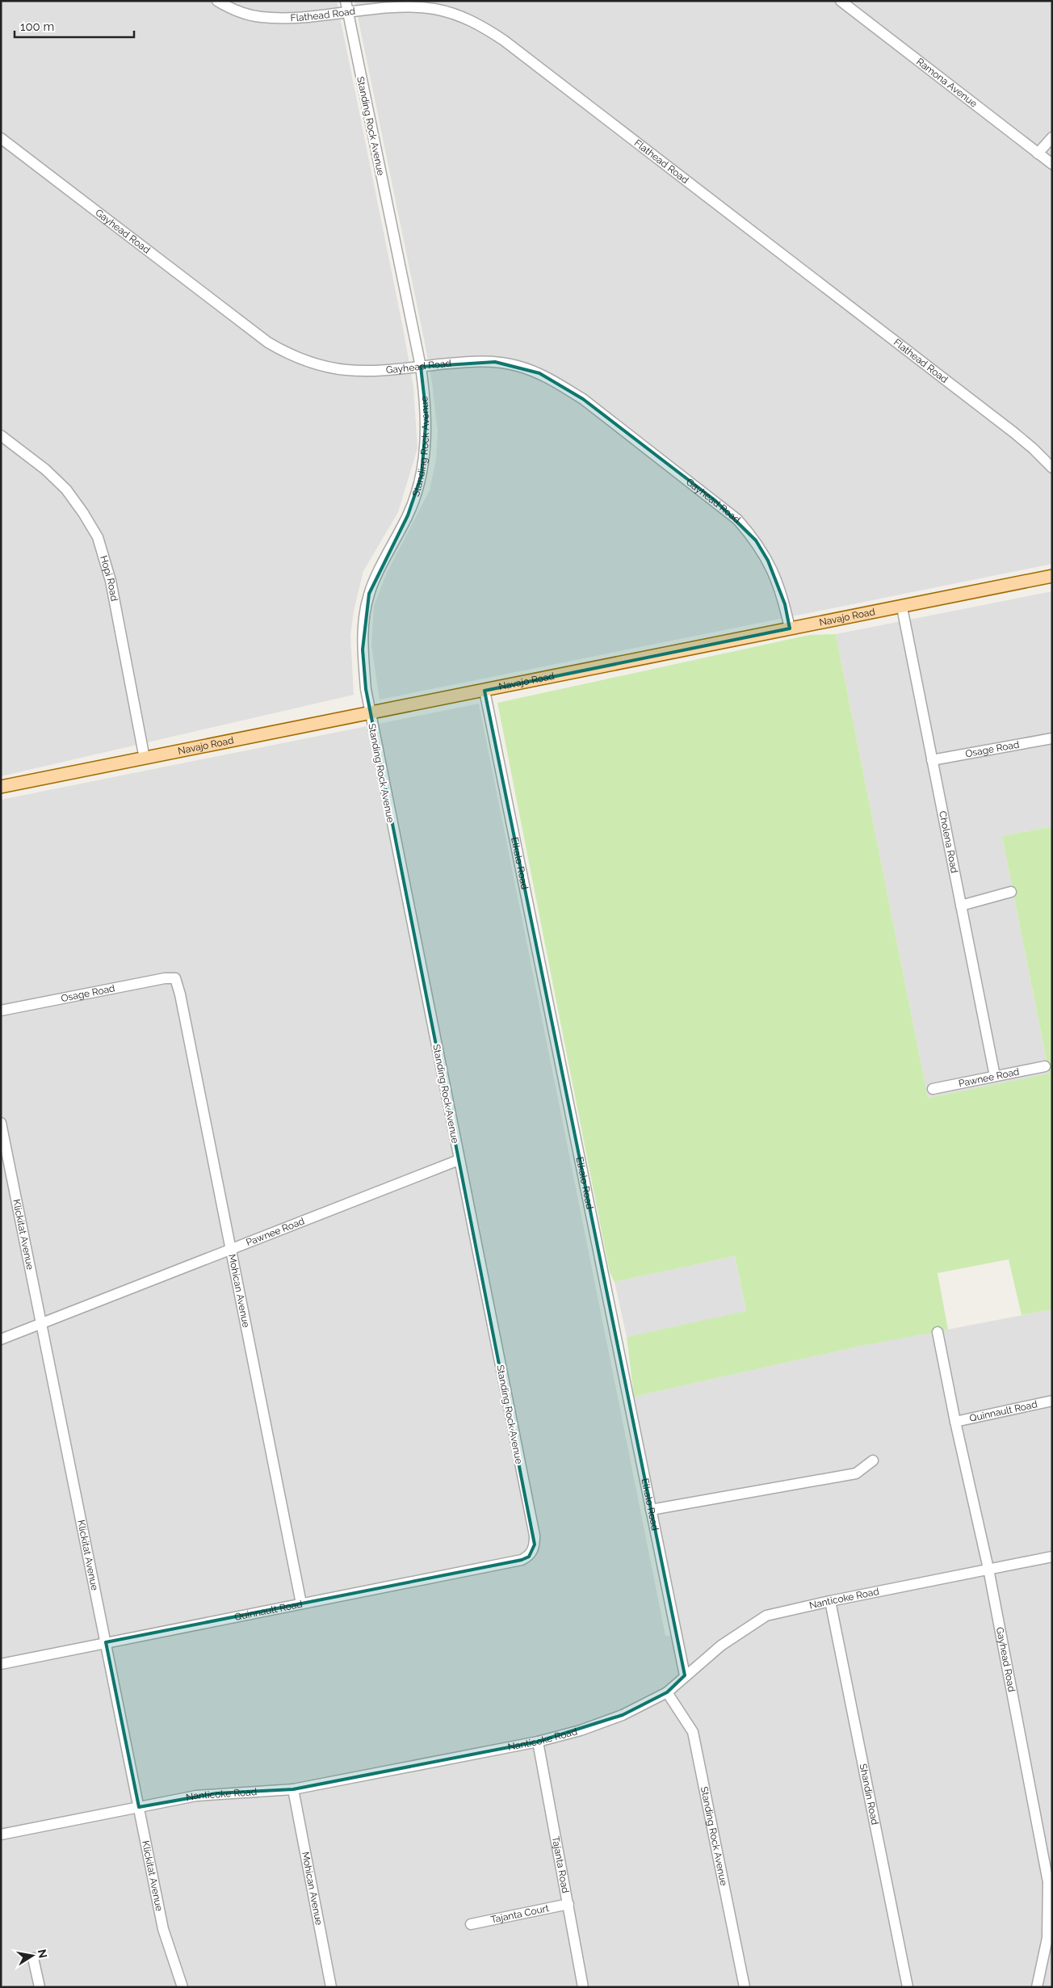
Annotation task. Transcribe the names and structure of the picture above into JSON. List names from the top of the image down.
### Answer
{
  "streets": {
    "main road": ["Navajo Road"],
    "street": [
      "Flathead Road",
      "Ramona Avenue",
      "Standing Rock Avenue",
      "Gayhead Road",
      "Hopi Road",
      "Osage Road",
      "Cholena Road",
      "Elkalo Road",
      "Pawnee Road",
      "Klickitat Avenue",
      "Mohican Avenue",
      "Quinnault Road",
      "Nanticoke Road",
      "Shandin Road",
      "Tajanta Road",
      "Tajanta Court"
    ]
  },
  "crossings": [
    ["Flathead Road", "Standing Rock Avenue"],
    ["Standing Rock Avenue", "Gayhead Road"],
    ["Standing Rock Avenue", "Navajo Road"],
    ["Standing Rock Avenue", "Pawnee Road"],
    ["Standing Rock Avenue", "Quinnault Road"],
    ["Standing Rock Avenue", "Nanticoke Road"],
    ["Gayhead Road", "Navajo Road"],
    ["Gayhead Road", "Quinnault Road"],
    ["Gayhead Road", "Nanticoke Road"],
    ["Hopi Road", "Navajo Road"],
    ["Navajo Road", "Cholena Road"],
    ["Navajo Road", "Elkalo Road"],
    ["Osage Road", "Cholena Road"],
    ["Osage Road", "Mohican Avenue"],
    ["Cholena Road", "Pawnee Road"],
    ["Elkalo Road", "Nanticoke Road"],
    ["Pawnee Road", "Klickitat Avenue"],
    ["Pawnee Road", "Mohican Avenue"],
    ["Klickitat Avenue", "Quinnault Road"],
    ["Klickitat Avenue", "Nanticoke Road"],
    ["Mohican Avenue", "Quinnault Road"],
    ["Mohican Avenue", "Nanticoke Road"],
    ["Nanticoke Road", "Shandin Road"],
    ["Nanticoke Road", "Tajanta Road"],
    ["Tajanta Road", "Tajanta Court"]
  ],
  "scale_bar": "100 m",
  "north": "right"
}
